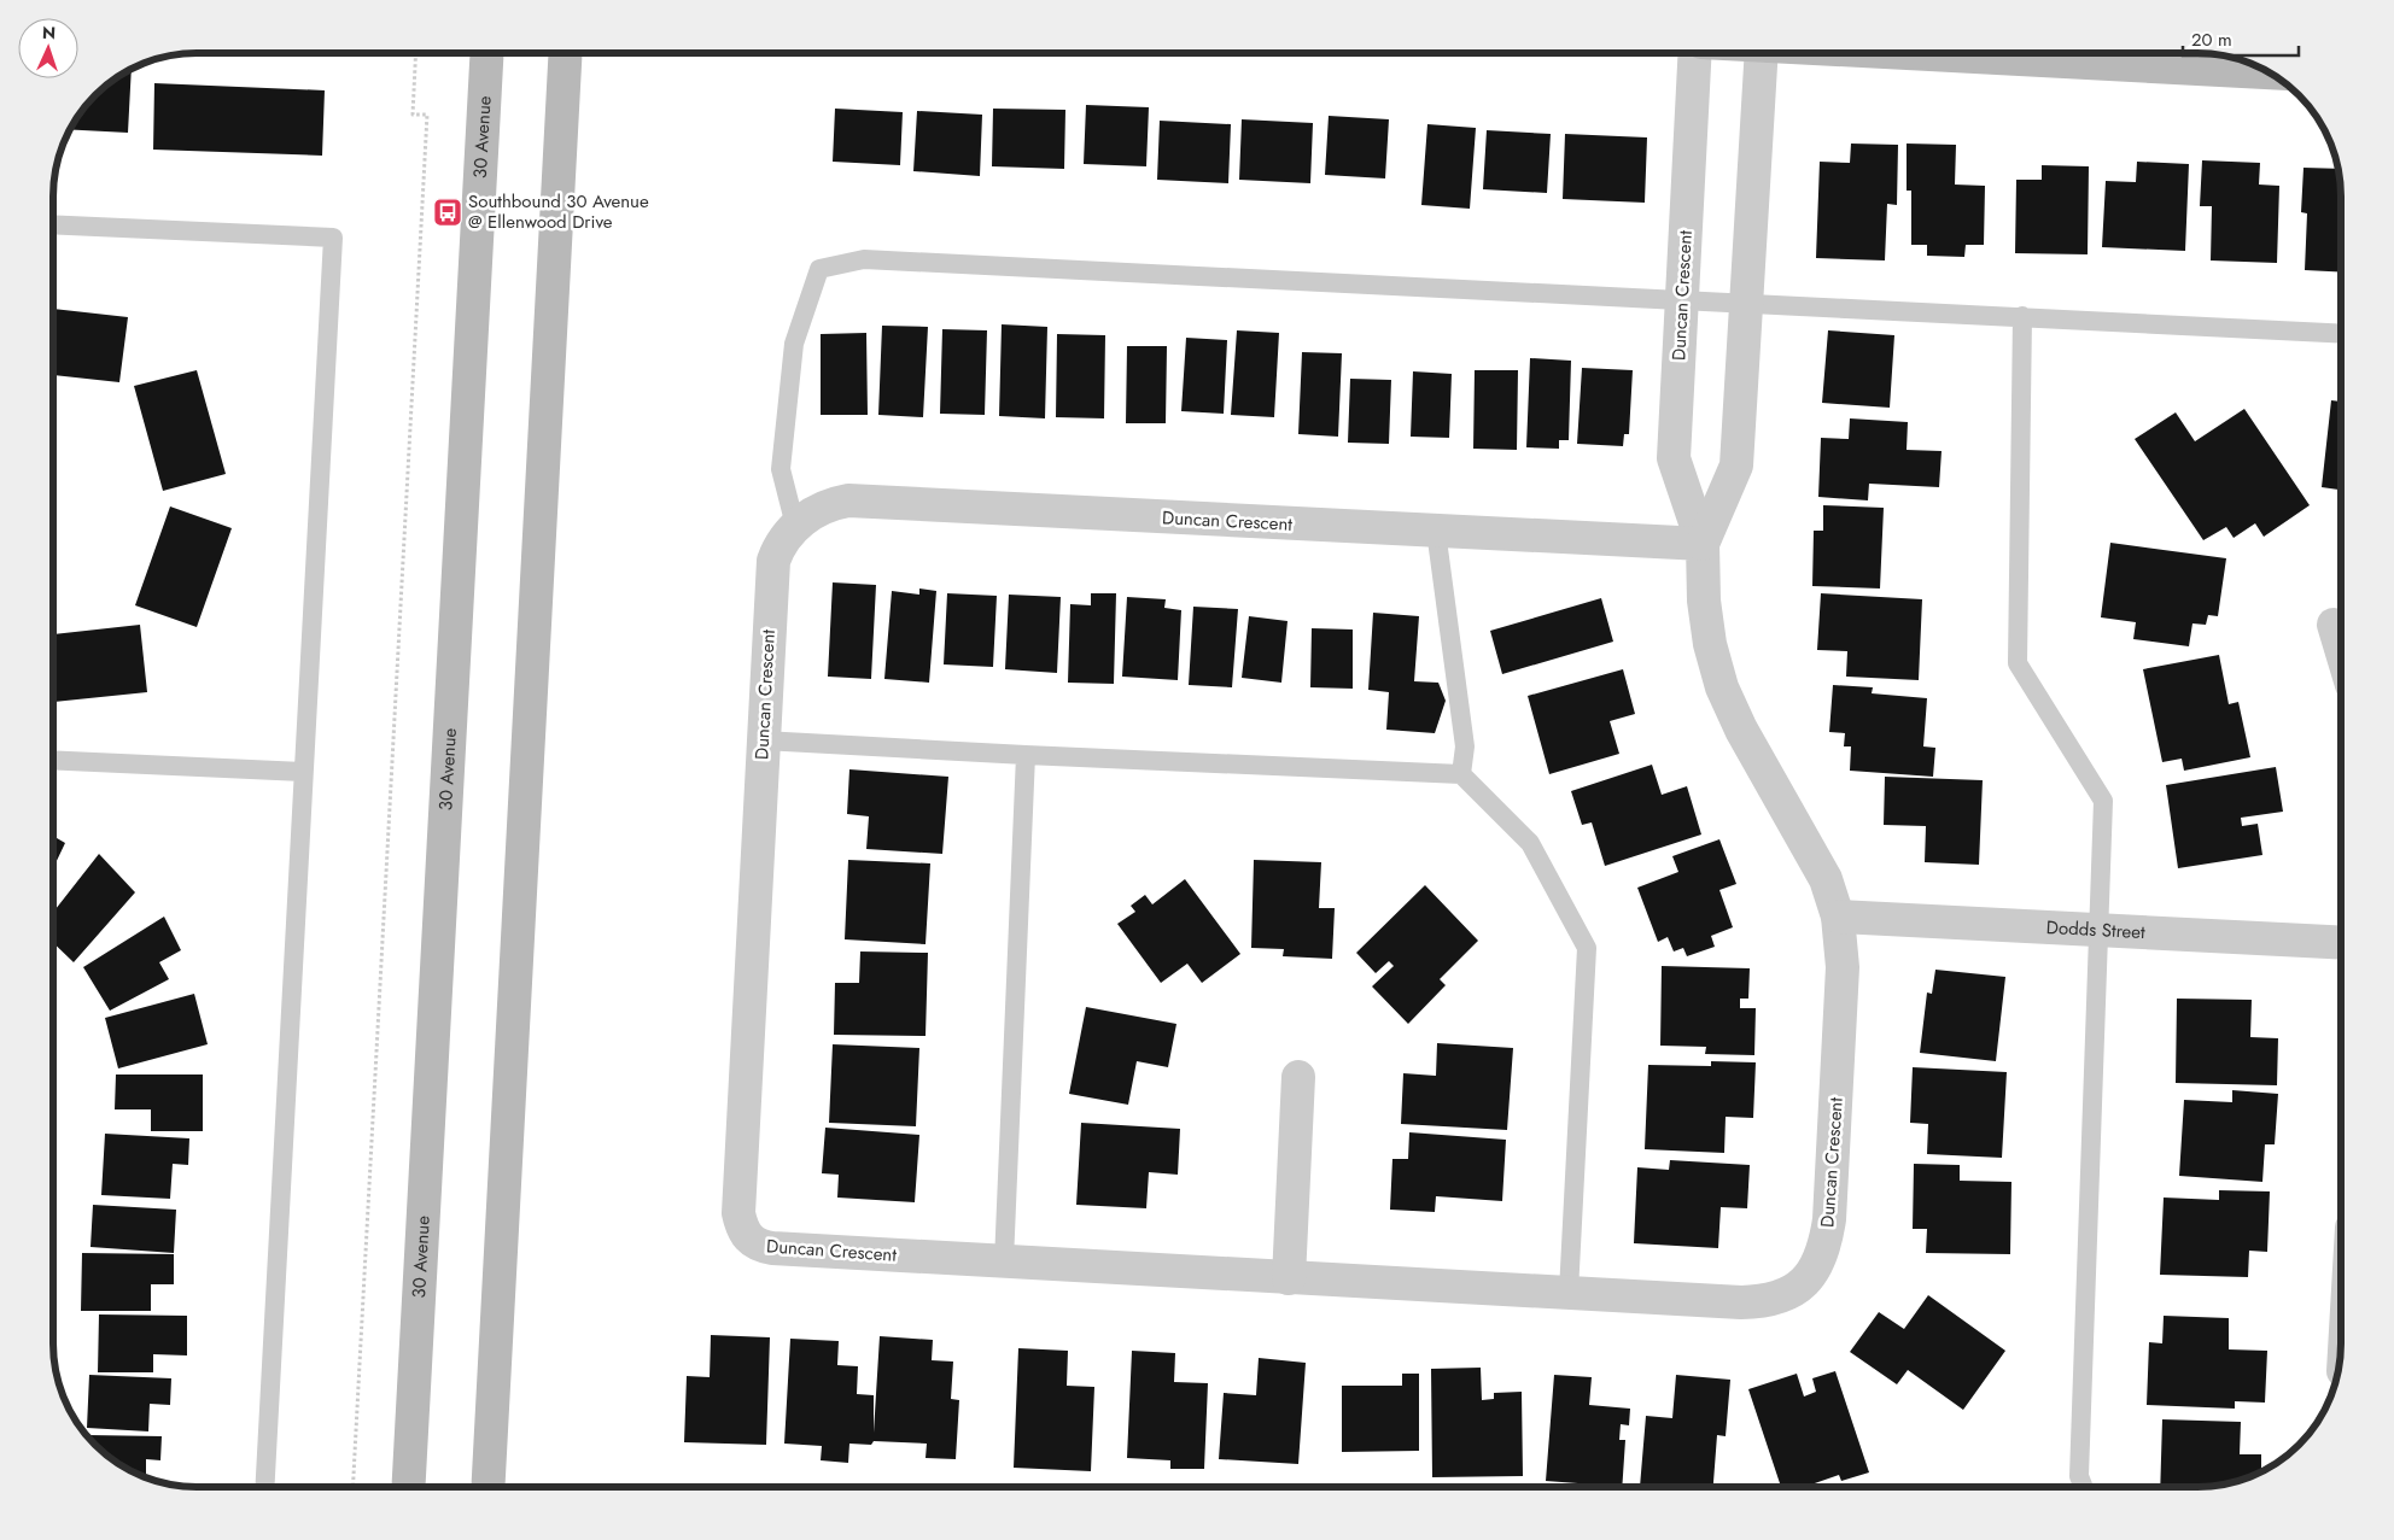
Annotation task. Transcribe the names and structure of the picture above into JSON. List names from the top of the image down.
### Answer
{
  "streets": {
    "main road": ["30 Avenue"],
    "street": ["Duncan Crescent", "Dodds Street"]
  },
  "crossings": [
    ["Duncan Crescent", "Dodds Street"]
  ],
  "places": {
    "bus stop": ["Southbound 30 Avenue @ Ellenwood Drive"]
  },
  "scale_bar": "20 m",
  "north": "top"
}
